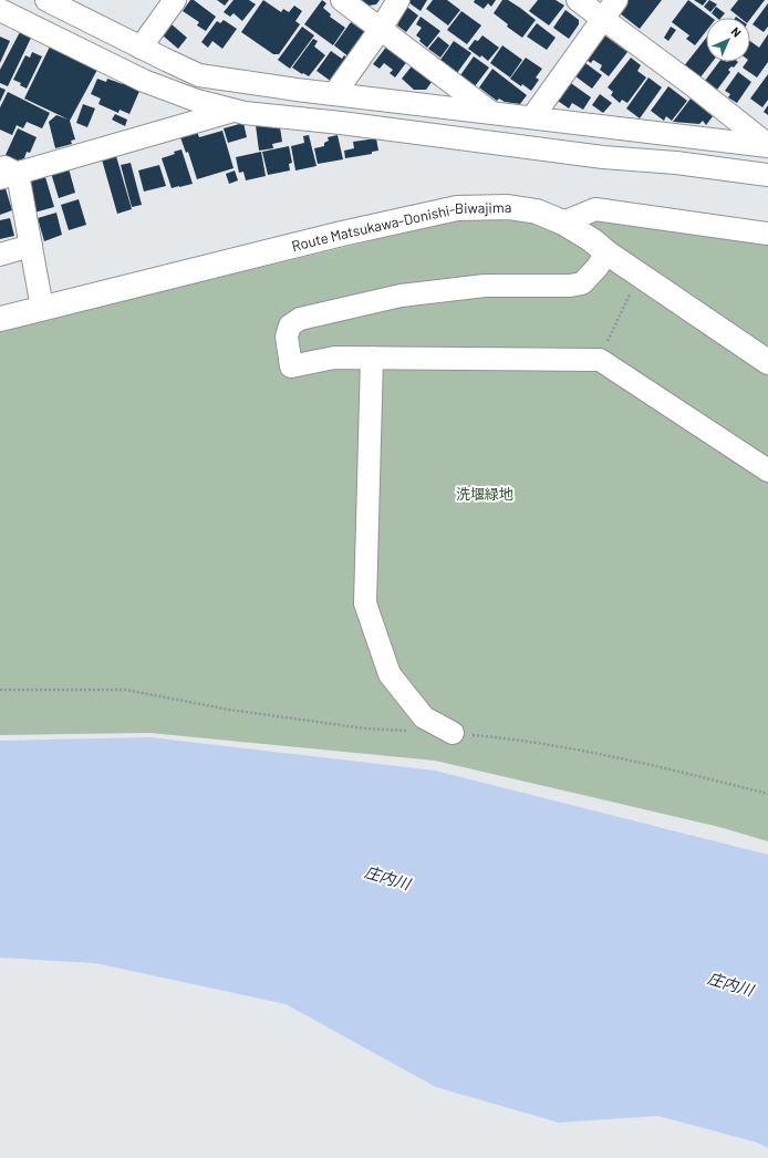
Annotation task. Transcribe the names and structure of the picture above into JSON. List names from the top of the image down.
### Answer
{
  "streets": {
    "main road": ["Route Matsukawa-Donishi-Biwajima"]
  },
  "water": ["庄内川"],
  "parks": ["洗堰緑地"],
  "north": "top right"
}
